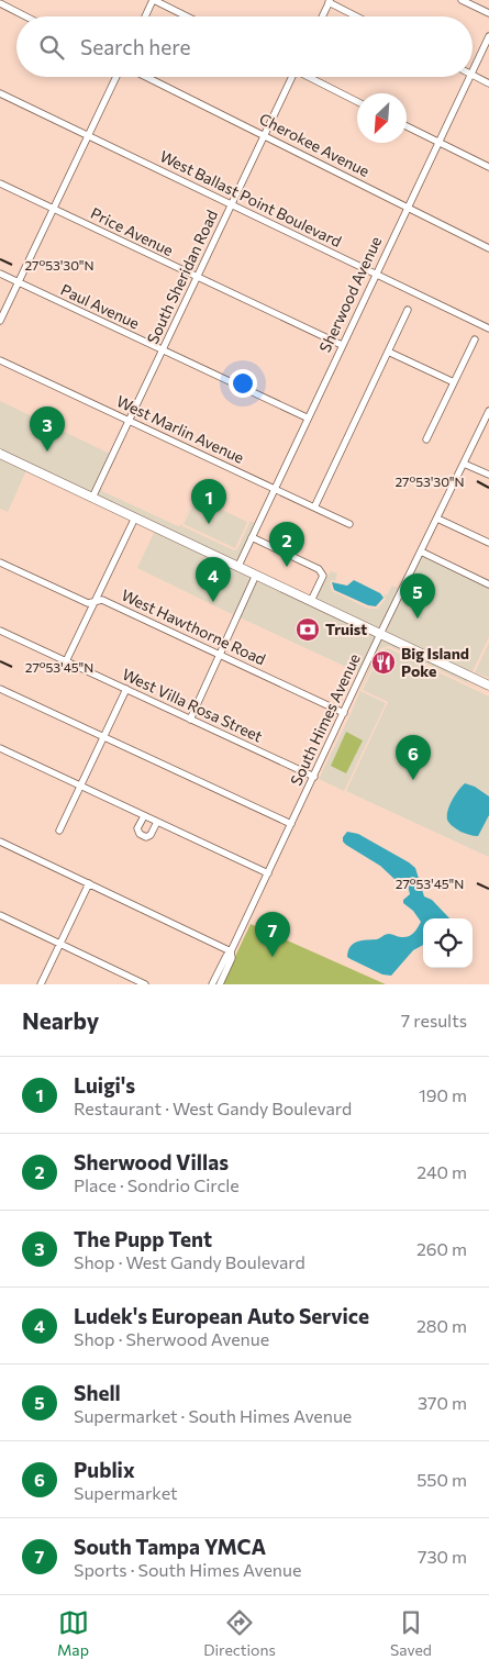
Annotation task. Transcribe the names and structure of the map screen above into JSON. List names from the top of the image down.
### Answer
{
  "streets": {
    "street": [
      "Cherokee Avenue",
      "West Ballast Point Boulevard",
      "Price Avenue",
      "South Sheridan Road",
      "Sherwood Avenue",
      "Paul Avenue",
      "West Marlin Avenue",
      "West Hawthorne Road",
      "West Villa Rosa Street",
      "South Himes Avenue"
    ]
  },
  "crossings": [
    ["Cherokee Avenue", "South Sheridan Road"],
    ["Cherokee Avenue", "Sherwood Avenue"],
    ["West Ballast Point Boulevard", "South Sheridan Road"],
    ["West Ballast Point Boulevard", "Sherwood Avenue"],
    ["Price Avenue", "South Sheridan Road"],
    ["Price Avenue", "Sherwood Avenue"],
    ["South Sheridan Road", "Paul Avenue"],
    ["South Sheridan Road", "West Marlin Avenue"],
    ["Sherwood Avenue", "Paul Avenue"],
    ["Sherwood Avenue", "West Marlin Avenue"],
    ["West Hawthorne Road", "South Himes Avenue"],
    ["West Villa Rosa Street", "South Himes Avenue"]
  ],
  "places": {
    "bank": ["Truist"],
    "restaurant": ["Big Island Poke"]
  },
  "north": "bottom left",
  "page": {
    "search": "Search here",
    "pins": [
      "3",
      "1",
      "2",
      "4",
      "5",
      "6",
      "7"
    ],
    "heading": ["Nearby", "7 results"],
    "list": [
      {
        "mark": "1",
        "name": "Luigi's",
        "note": "Restaurant · West Gandy Boulevard",
        "value": "190 m"
      },
      {
        "mark": "2",
        "name": "Sherwood Villas",
        "note": "Place · Sondrio Circle",
        "value": "240 m"
      },
      {
        "mark": "3",
        "name": "The Pupp Tent",
        "note": "Shop · West Gandy Boulevard",
        "value": "260 m"
      },
      {
        "mark": "4",
        "name": "Ludek's European Auto Service",
        "note": "Shop · Sherwood Avenue",
        "value": "280 m"
      },
      {
        "mark": "5",
        "name": "Shell",
        "note": "Supermarket · South Himes Avenue",
        "value": "370 m"
      },
      {
        "mark": "6",
        "name": "Publix",
        "note": "Supermarket",
        "value": "550 m"
      },
      {
        "mark": "7",
        "name": "South Tampa YMCA",
        "note": "Sports · South Himes Avenue",
        "value": "730 m"
      }
    ],
    "nav": ["Map", "Directions", "Saved"]
  },
  "coordinates": ["27°53'30\"N", "27°53'45\"N"]
}
